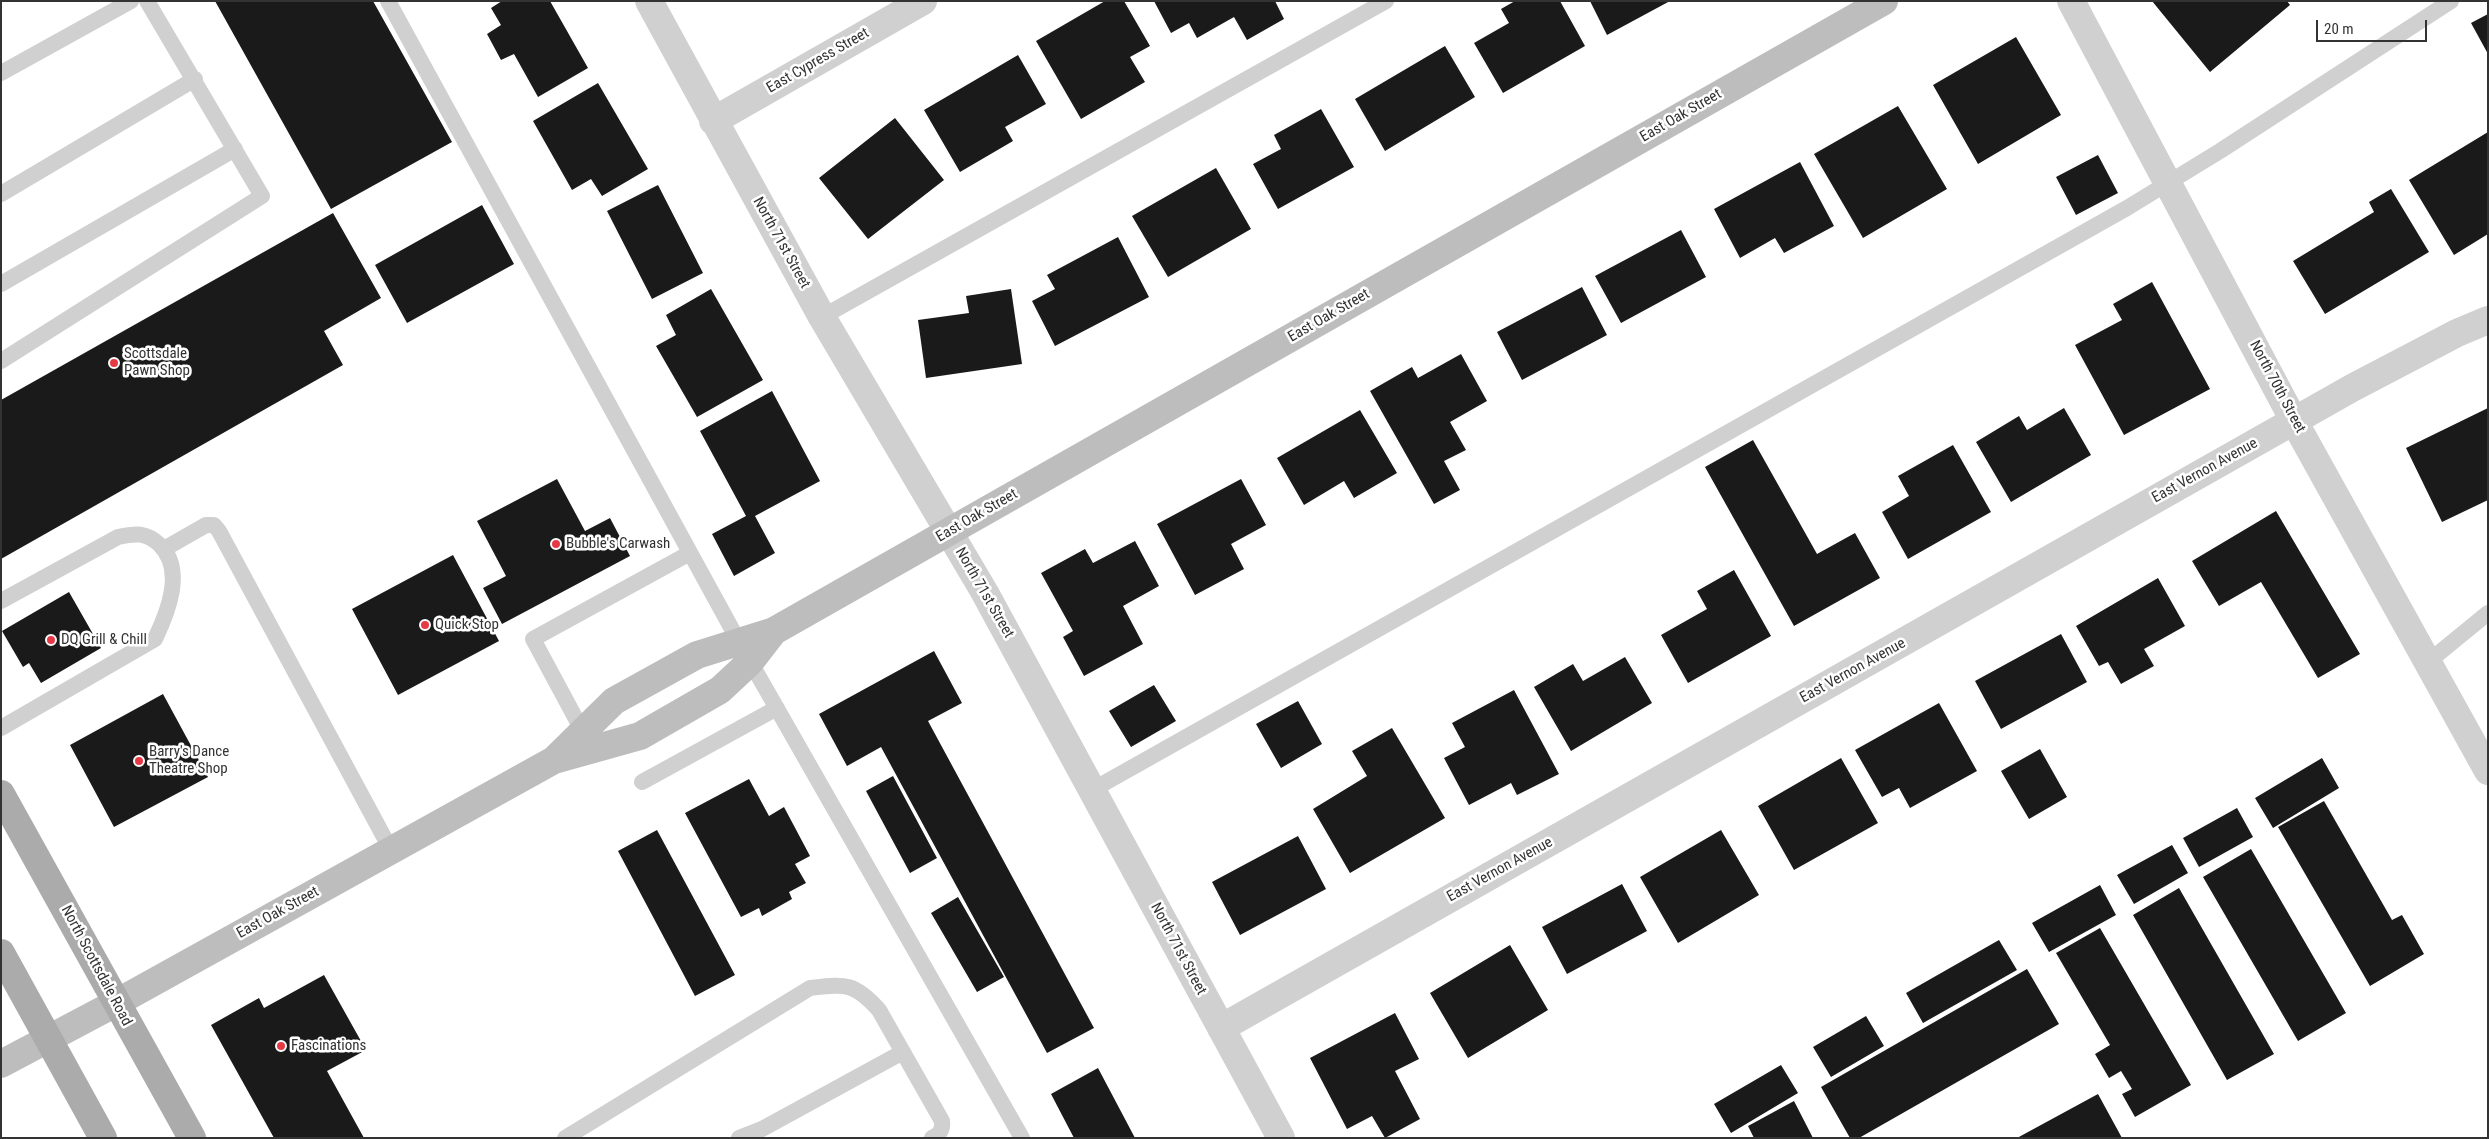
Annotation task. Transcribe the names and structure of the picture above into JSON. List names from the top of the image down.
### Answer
{
  "streets": {
    "main road": ["North Scottsdale Road"],
    "street": [
      "East Cypress Street",
      "East Oak Street",
      "North 71st Street",
      "North 70th Street",
      "East Vernon Avenue"
    ]
  },
  "crossings": [
    ["East Cypress Street", "North 71st Street"],
    ["East Oak Street", "North 71st Street"],
    ["East Oak Street", "North Scottsdale Road"],
    ["North 71st Street", "East Vernon Avenue"],
    ["North 70th Street", "East Vernon Avenue"]
  ],
  "places": [
    "Scottsdale Pawn Shop",
    "Bubble's Carwash",
    "Quick Stop",
    "DQ Grill & Chill",
    "Barry's Dance Theatre Shop",
    "Fascinations"
  ],
  "scale_bar": "20 m"
}
